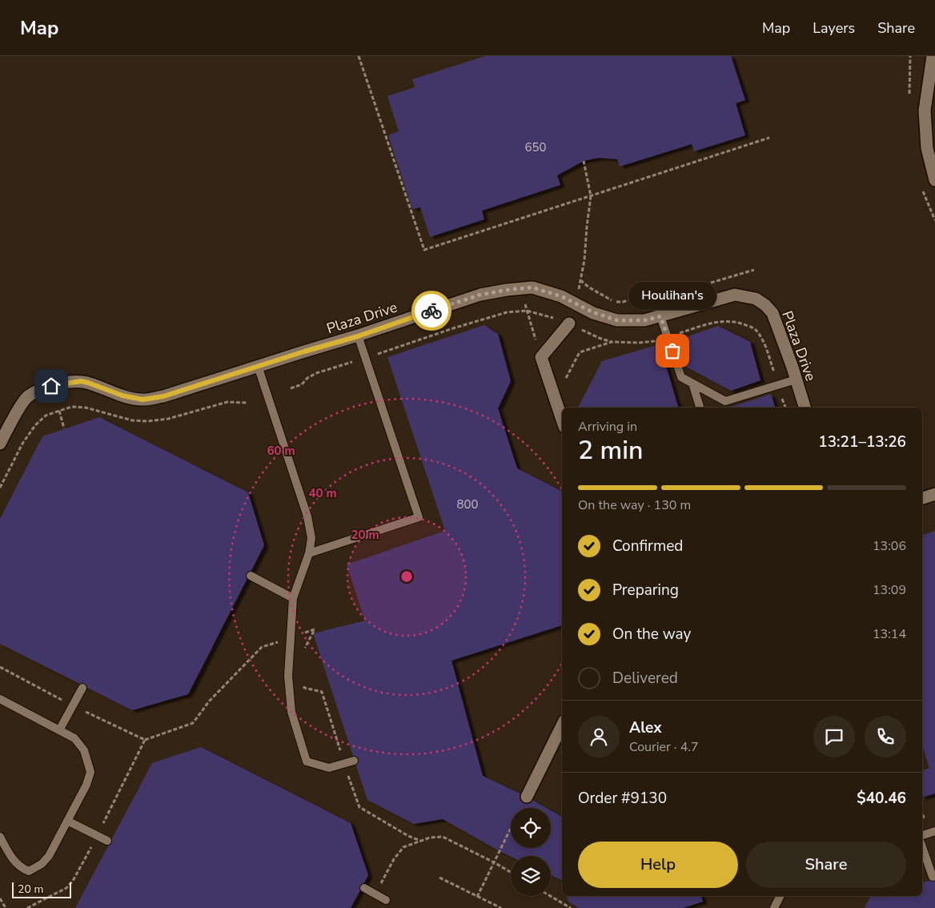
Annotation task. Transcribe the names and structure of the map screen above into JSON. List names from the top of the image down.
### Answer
{
  "streets": {
    "street": ["Plaza Drive"]
  },
  "places": ["Houlihan's"],
  "house_numbers": ["650", "800"],
  "scale_bar": "20 m",
  "page": {
    "header": "Map",
    "nav": ["Map", "Layers", "Share"],
    "bubble": "Houlihan's",
    "heading": ["2 min", "Arriving in", "13:21–13:26"],
    "panel": [
      "Alex",
      "Courier · 4.7",
      "Order #9130",
      "$40.46"
    ],
    "bar": "On the way · 130 m",
    "list": [
      ["Confirmed", "13:06"],
      ["Preparing", "13:09"],
      ["On the way", "13:14"],
      "Delivered"
    ],
    "buttons": ["Help", "Share"],
    "scale": "20 m"
  },
  "rings": ["60 m", "40 m", "20 m"]
}
